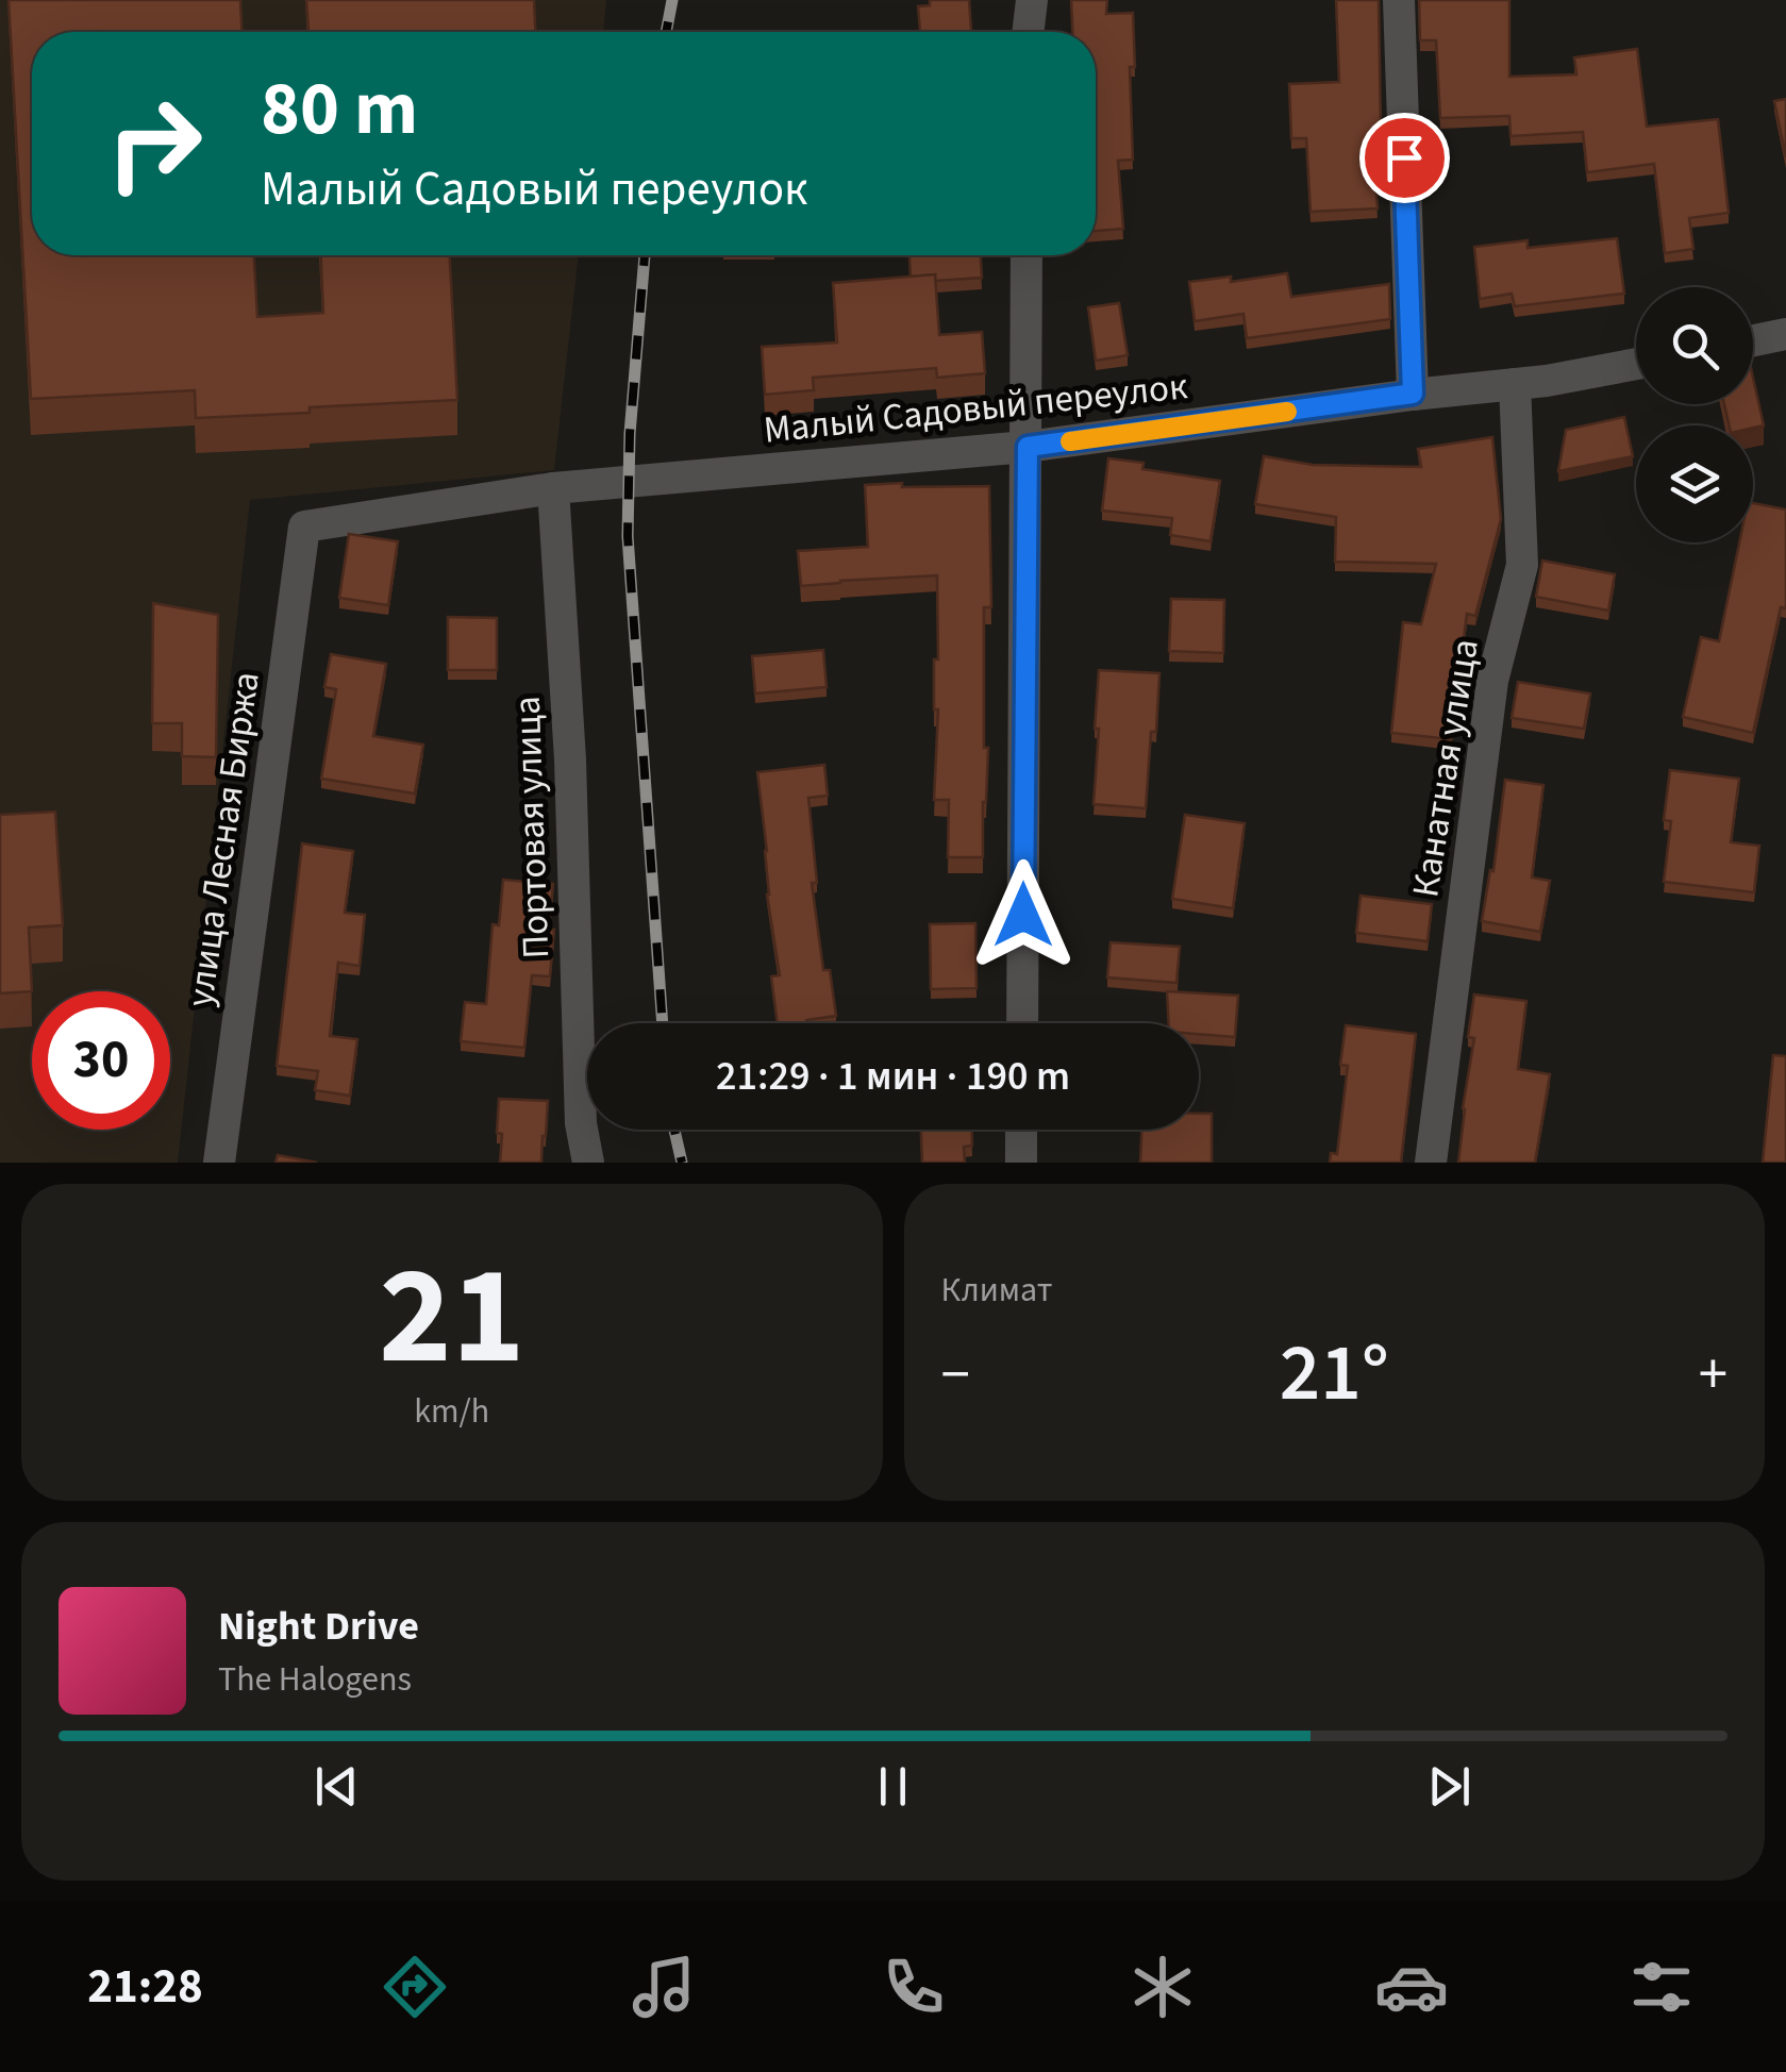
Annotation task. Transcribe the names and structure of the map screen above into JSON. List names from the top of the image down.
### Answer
{
  "streets": {
    "street": [
      "Малый Садовый переулок",
      "Канатная улица",
      "Портовая улица",
      "улица Лесная Биржа"
    ]
  },
  "crossings": [
    ["Малый Садовый переулок", "Канатная улица"],
    ["Малый Садовый переулок", "Портовая улица"],
    ["Малый Садовый переулок", "улица Лесная Биржа"]
  ],
  "page": {
    "turn": ["80 m", "Малый Садовый переулок"],
    "limit": "30",
    "trip": "21:29 · 1 мин · 190 m",
    "tile": [
      ["21", "km/h"],
      "Климат"
    ],
    "heat": ["−", "21°", "+"],
    "song": ["Night Drive", "The Halogens"],
    "tabs": "21:28"
  }
}
